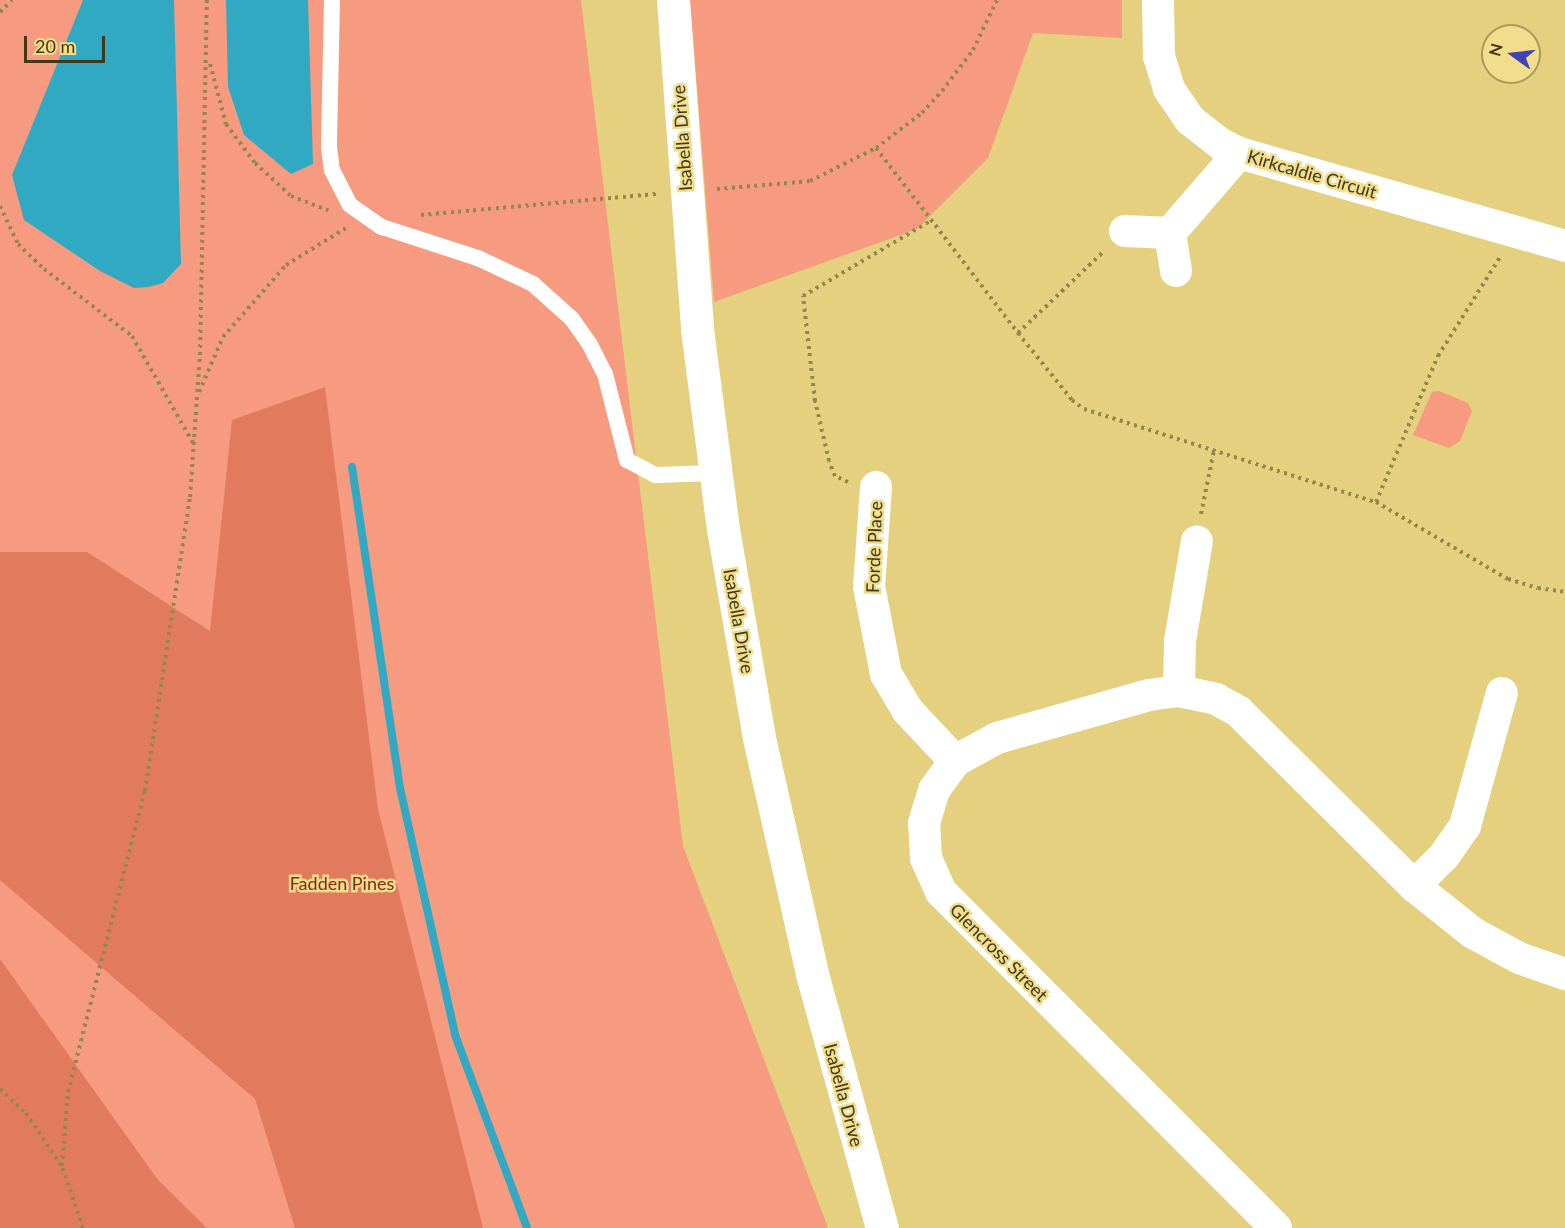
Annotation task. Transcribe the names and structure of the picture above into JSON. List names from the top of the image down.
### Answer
{
  "streets": {
    "main road": ["Isabella Drive"],
    "street": ["Kirkcaldie Circuit", "Forde Place", "Glencross Street"]
  },
  "crossings": [
    ["Forde Place", "Glencross Street"]
  ],
  "parks": ["Fadden Pines"],
  "scale_bar": "20 m",
  "north": "left"
}
